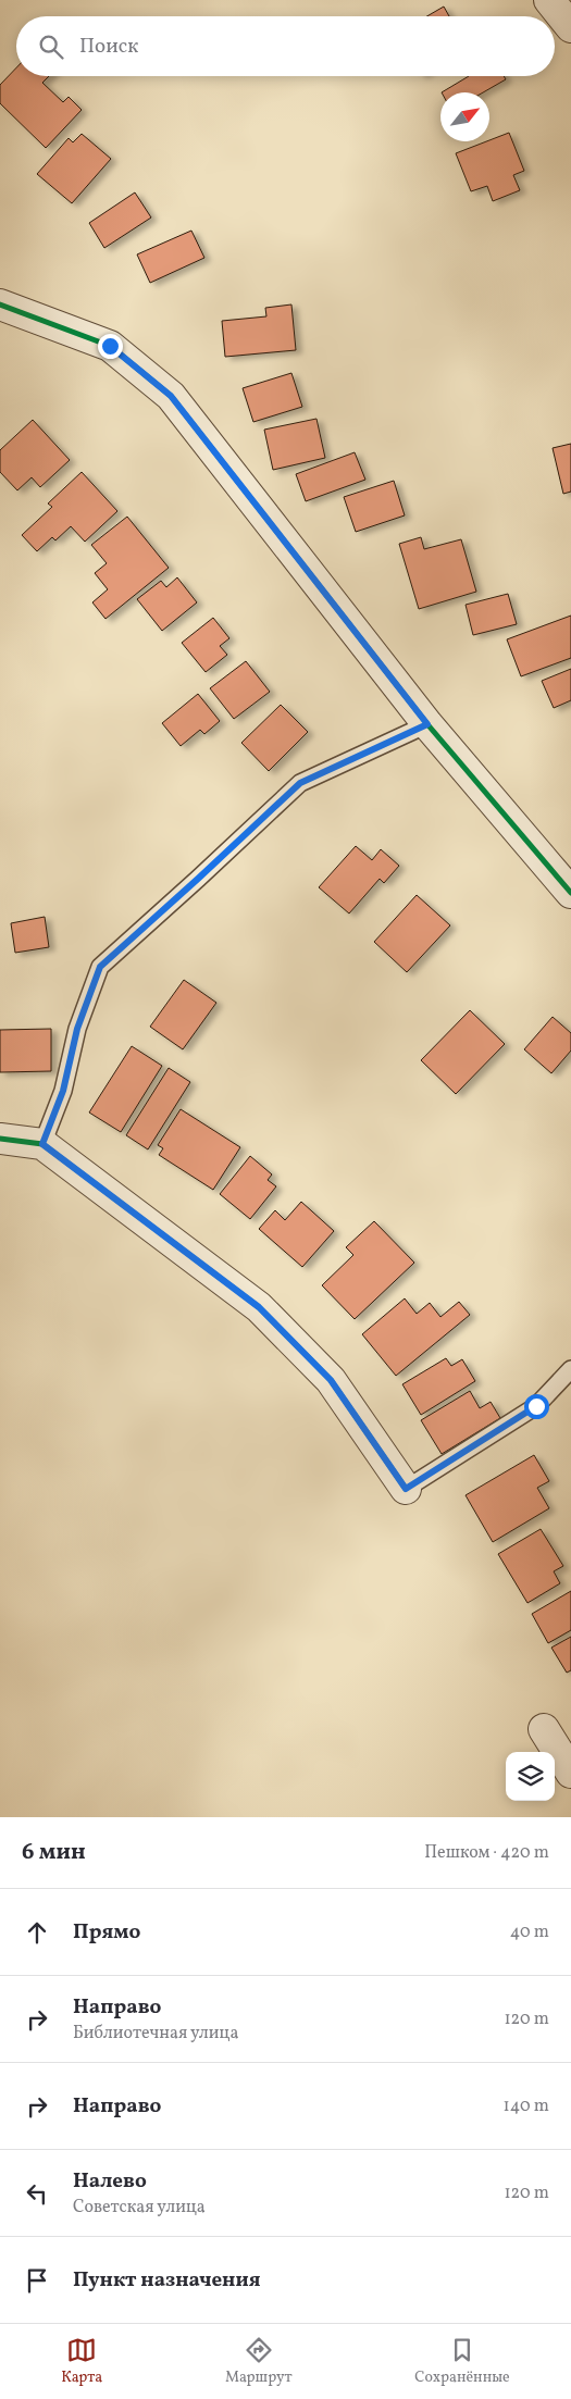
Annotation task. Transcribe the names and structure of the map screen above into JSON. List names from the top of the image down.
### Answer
{
  "north": "top right",
  "page": {
    "search": "Поиск",
    "heading": ["6 мин", "Пешком · 420 m"],
    "list": [
      ["Прямо", "40 m"],
      ["Направо", "Библиотечная улица", "120 m"],
      ["Направо", "140 m"],
      ["Налево", "Советская улица", "120 m"],
      "Пункт назначения"
    ],
    "nav": ["Карта", "Маршрут", "Сохранённые"]
  }
}
